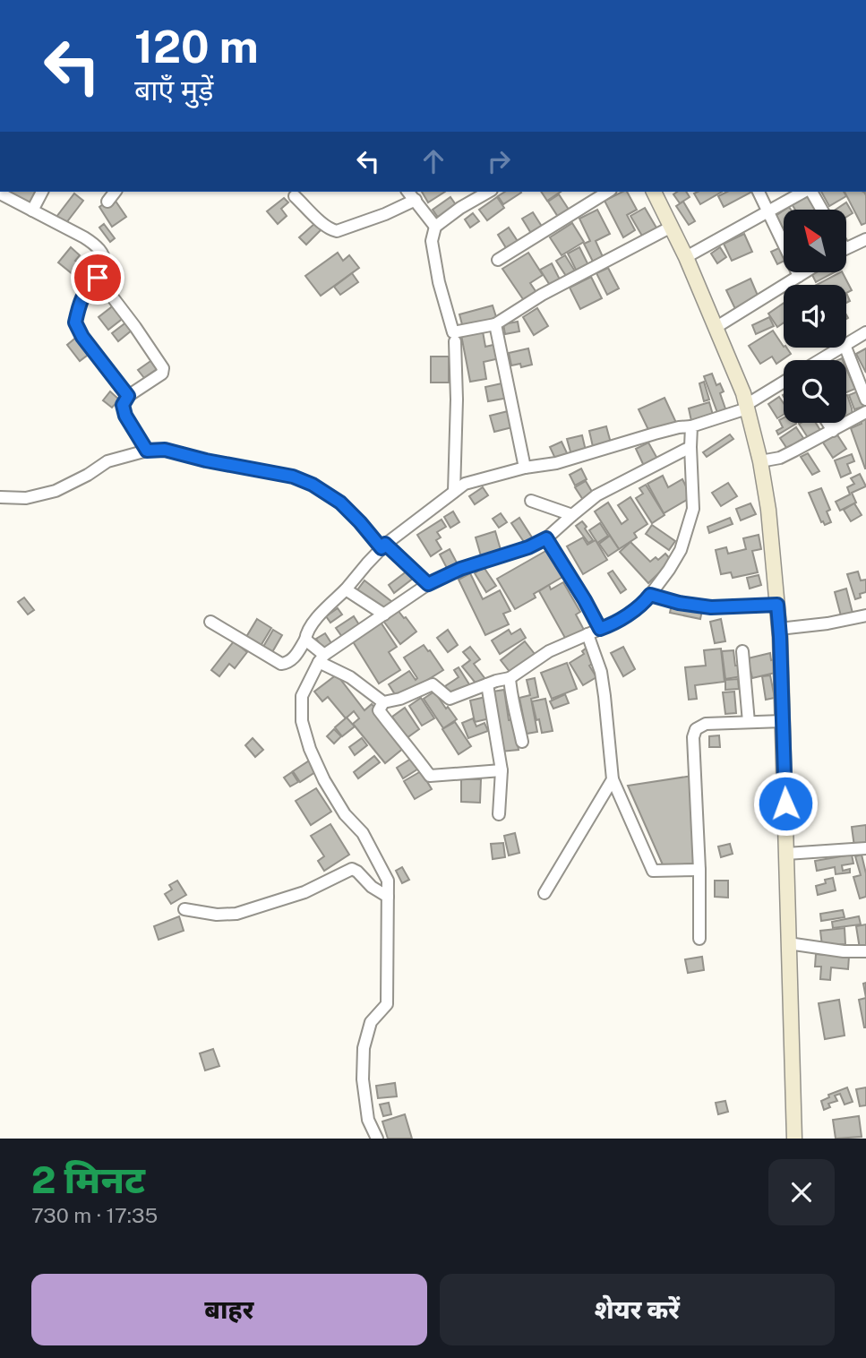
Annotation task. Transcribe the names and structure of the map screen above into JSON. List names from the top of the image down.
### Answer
{
  "north": "top left",
  "page": {
    "turn": ["120 m", "बाएँ मुड़ें"],
    "heading": ["2 मिनट", "730 m · 17:35"],
    "buttons": ["बाहर", "शेयर करें"]
  }
}
